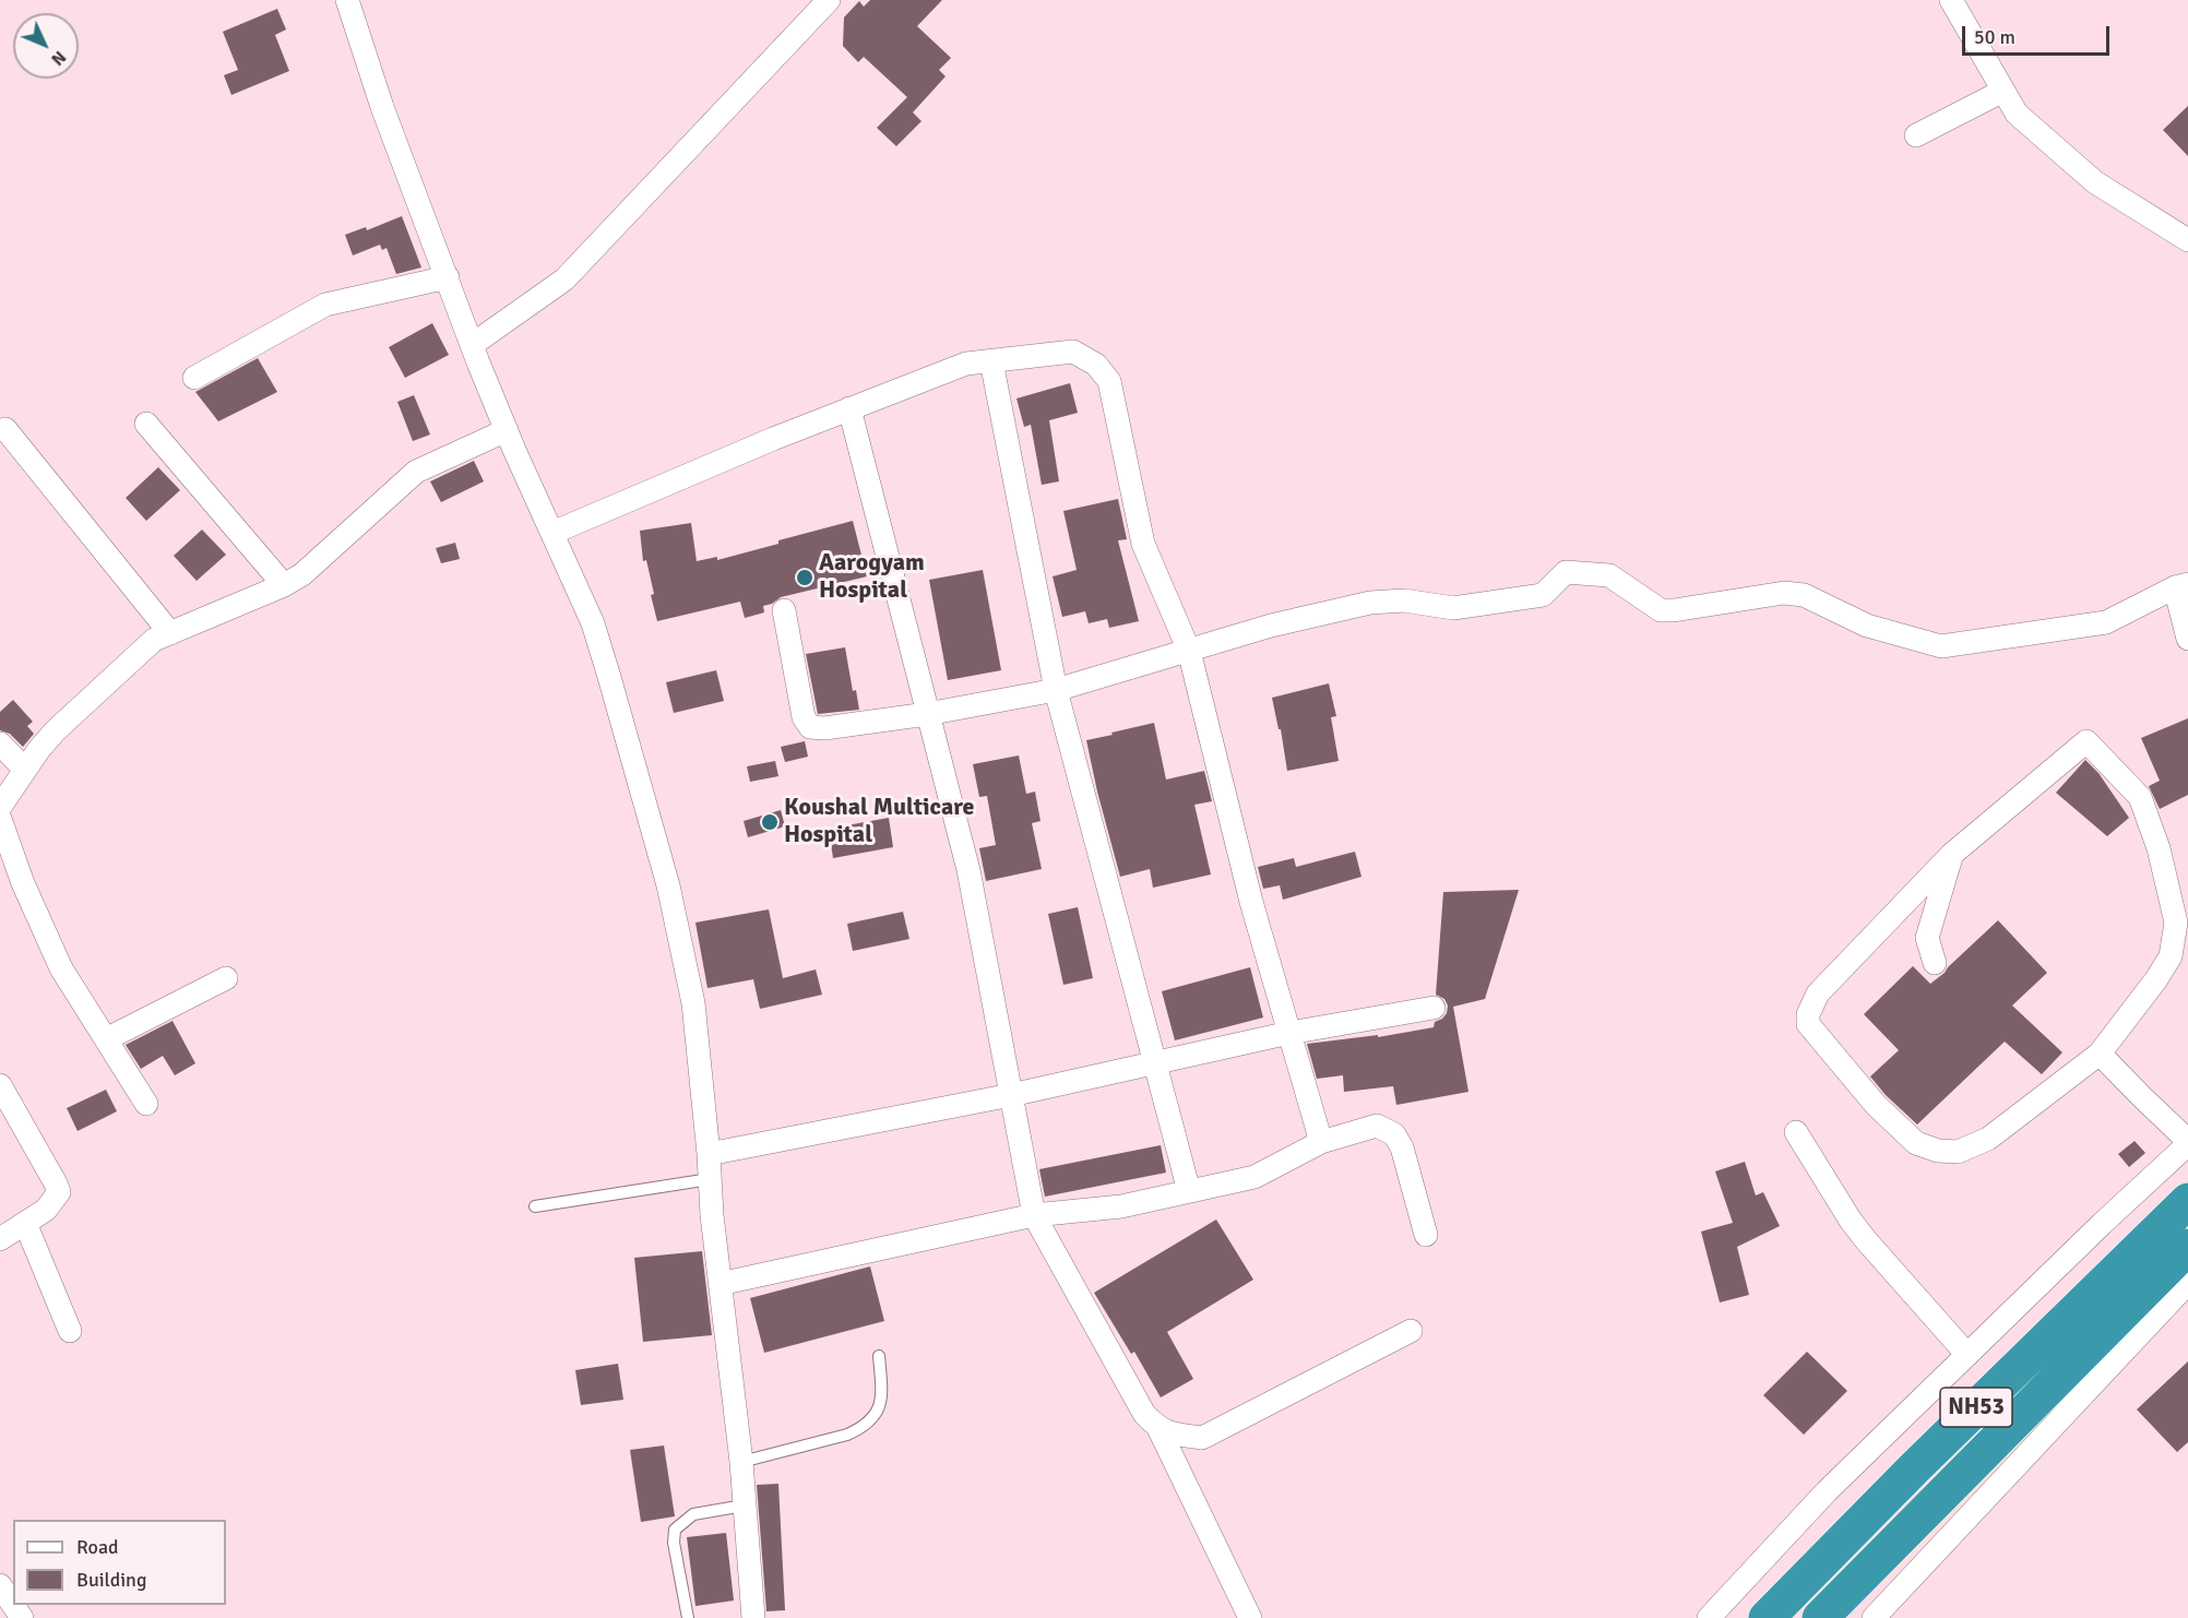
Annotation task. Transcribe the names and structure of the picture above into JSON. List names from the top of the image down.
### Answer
{
  "streets": {
    "highway": ["NH53"]
  },
  "places": ["Aarogyam Hospital", "Koushal Multicare Hospital"],
  "legend": ["Road", "Building"],
  "scale_bar": "50 m",
  "north": "bottom right"
}
